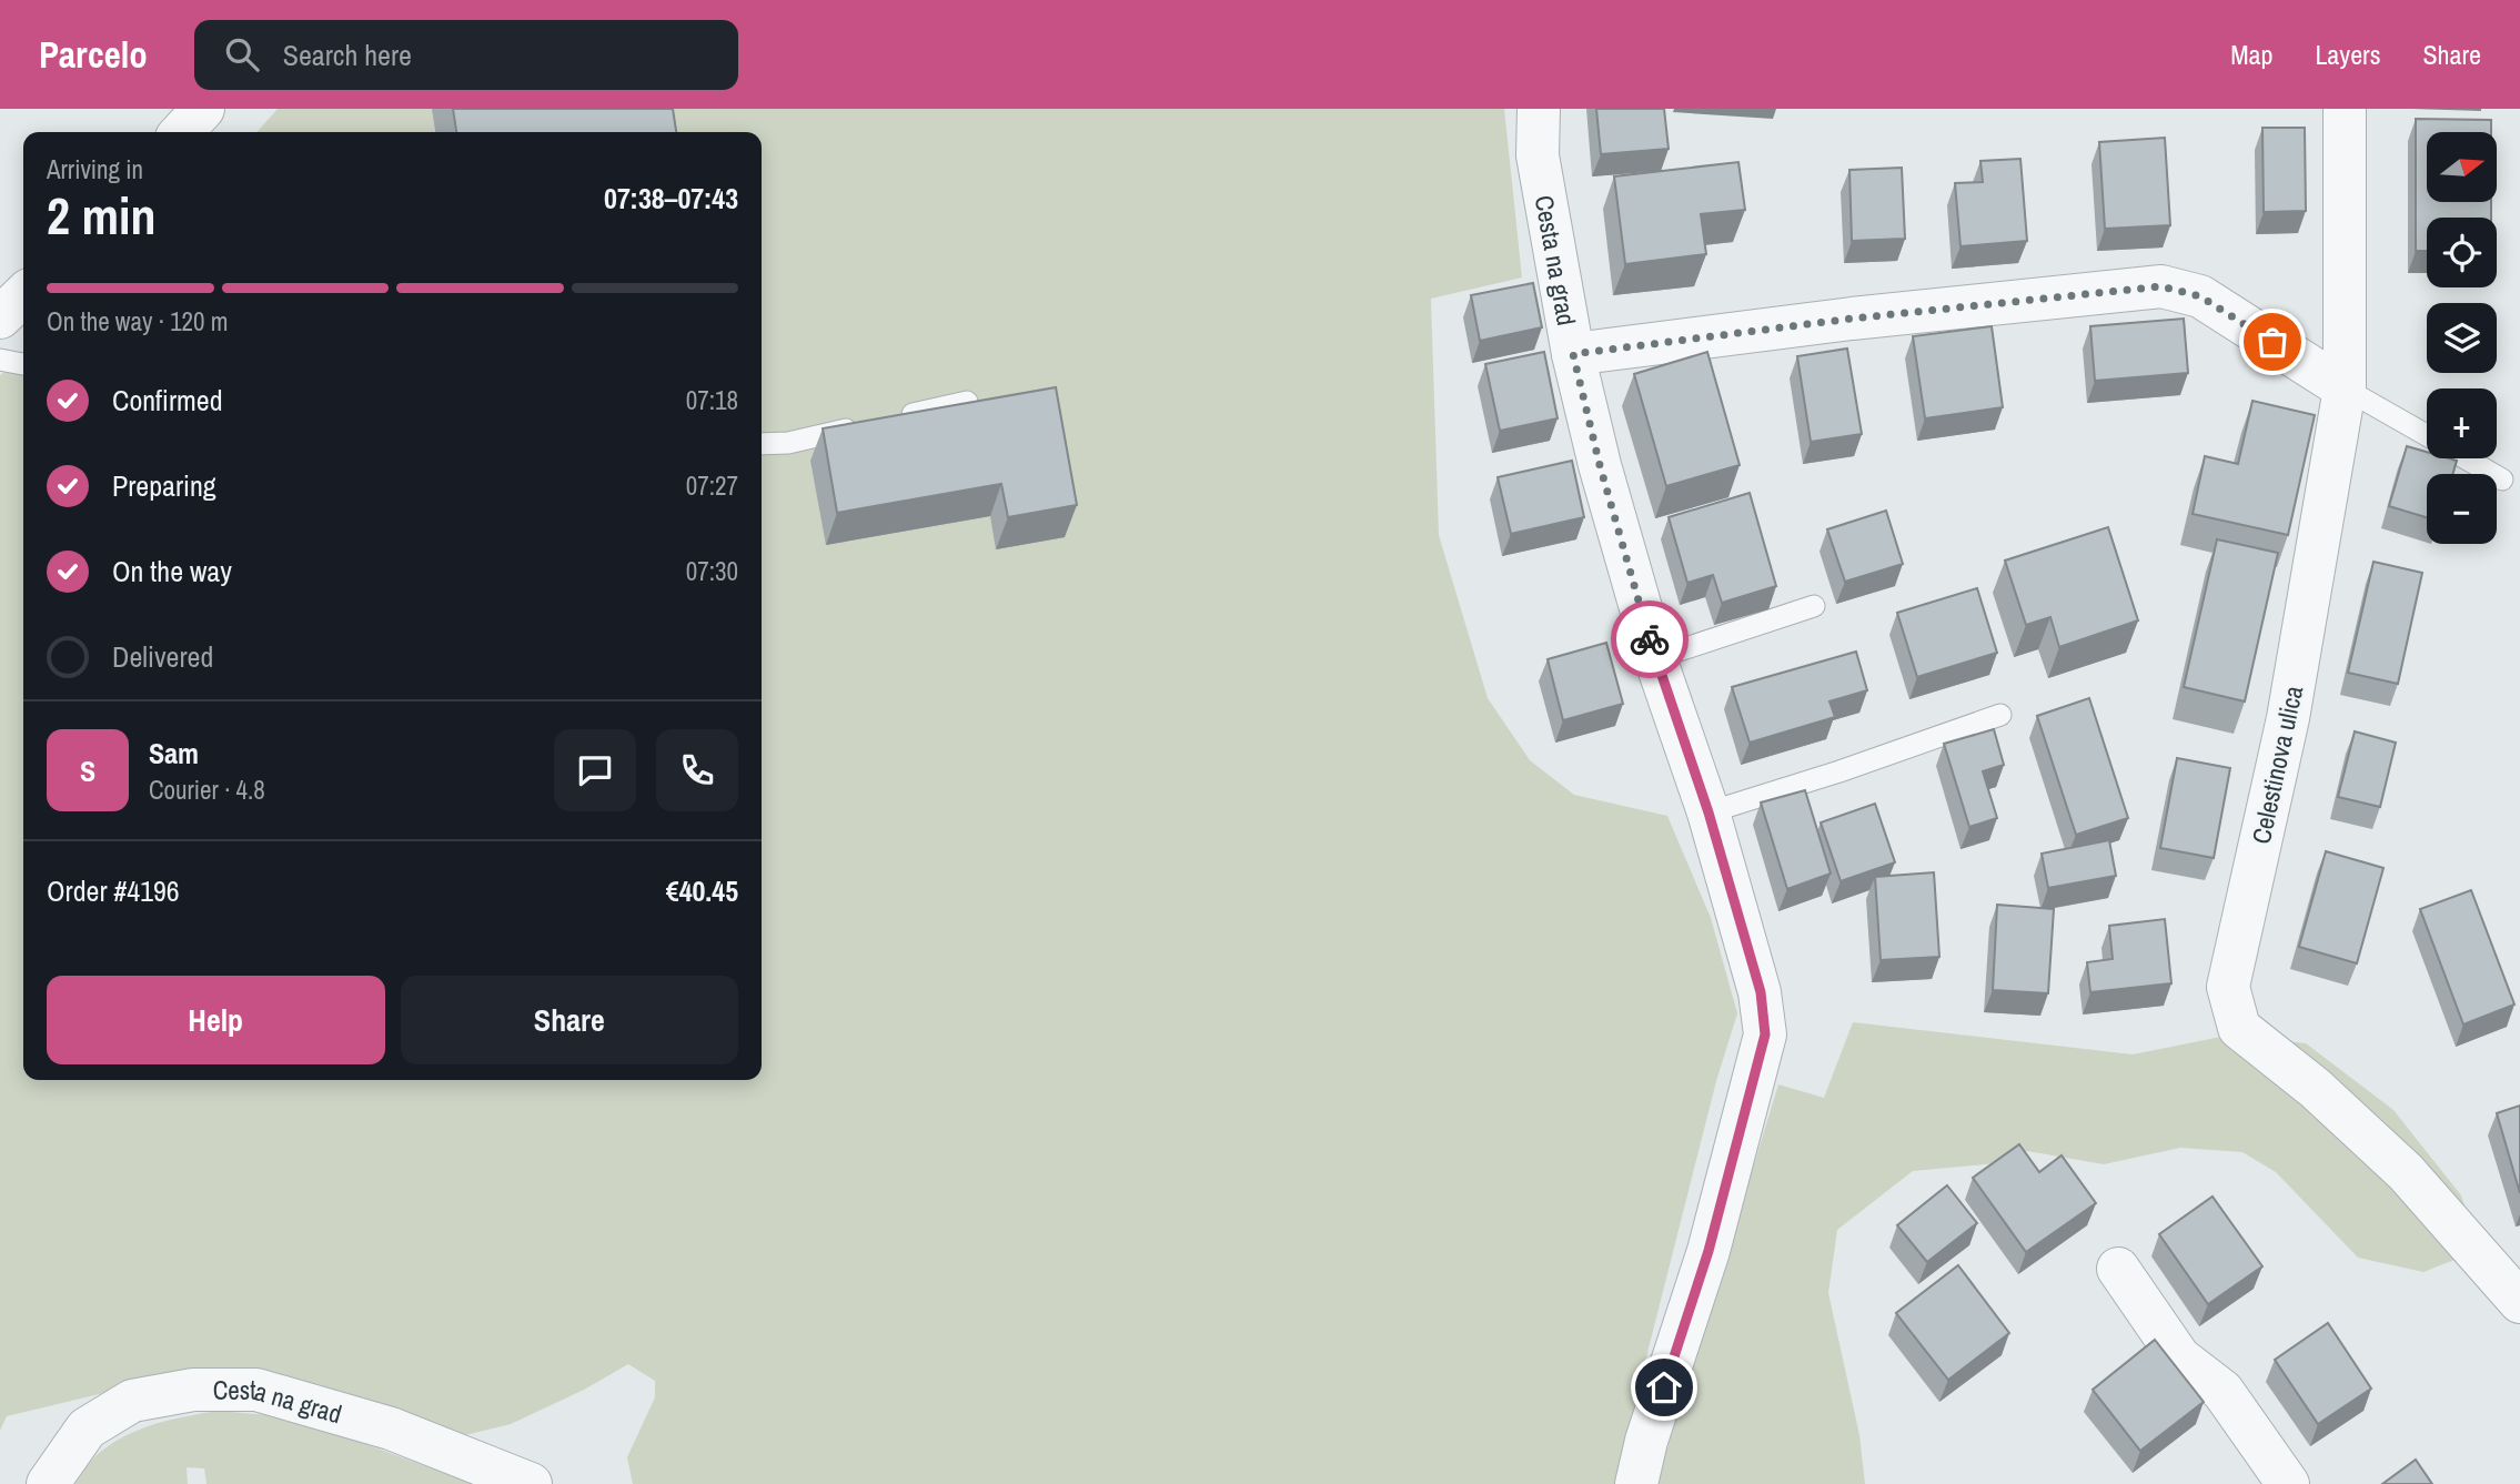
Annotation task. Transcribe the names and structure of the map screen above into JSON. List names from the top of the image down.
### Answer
{
  "streets": {
    "street": ["Cesta na grad", "Celestinova ulica"]
  },
  "north": "right",
  "page": {
    "header": "Parcelo",
    "search": "Search here",
    "nav": ["Map", "Layers", "Share"],
    "map_buttons": ["+", "−"],
    "heading": ["2 min", "Arriving in", "07:38–07:43"],
    "panel": [
      "Sam",
      "Courier · 4.8",
      "Order #4196",
      "€40.45"
    ],
    "bar": "On the way · 120 m",
    "list": [
      ["Confirmed", "07:18"],
      ["Preparing", "07:27"],
      ["On the way", "07:30"],
      "Delivered"
    ],
    "round": "S",
    "buttons": ["Help", "Share"]
  }
}
